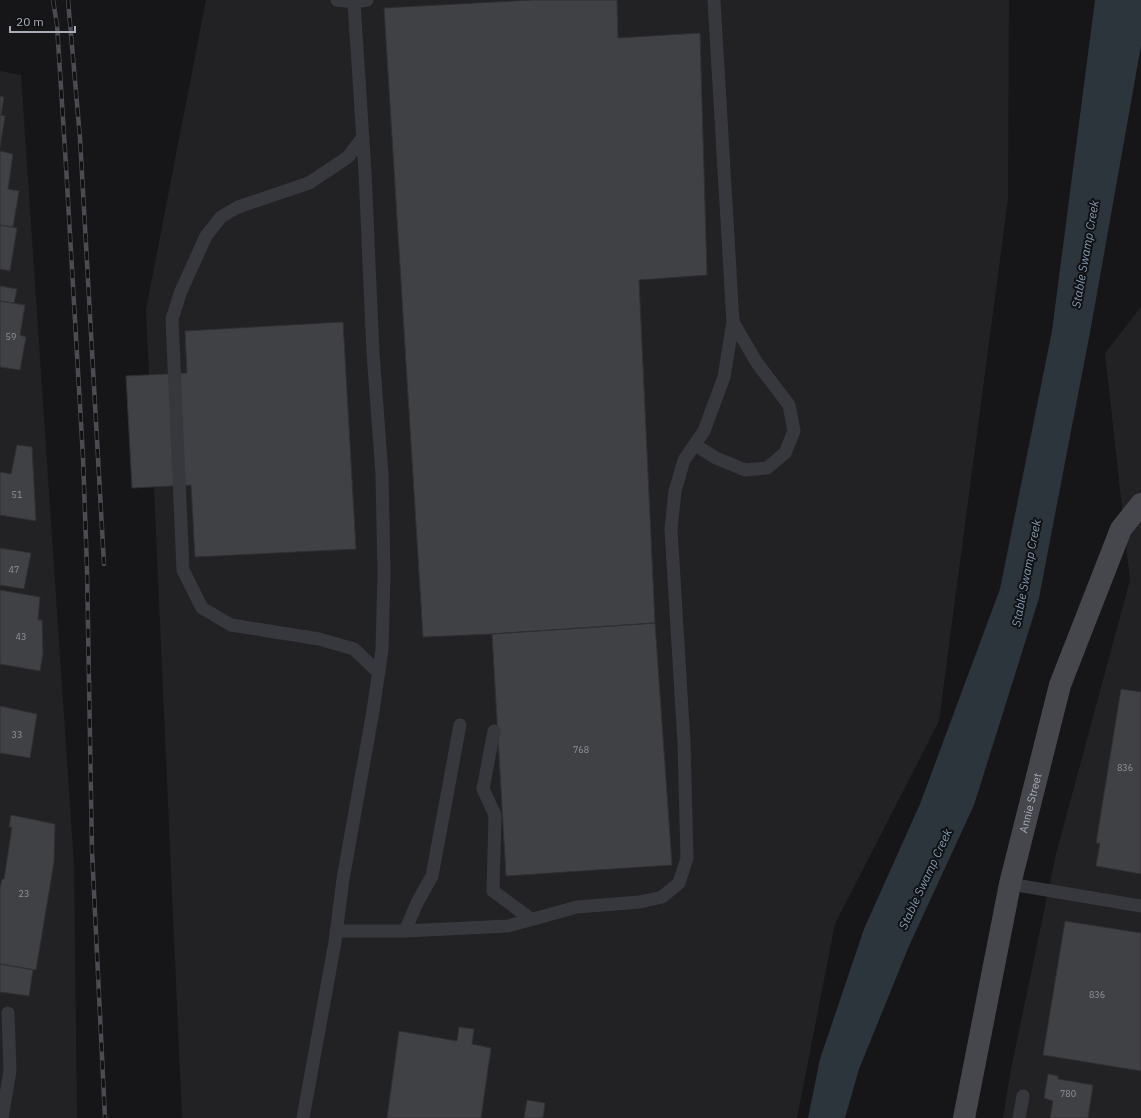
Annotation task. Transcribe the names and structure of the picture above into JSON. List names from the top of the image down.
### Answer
{
  "streets": {
    "street": ["Annie Street"]
  },
  "water": ["Stable Swamp Creek"],
  "house_numbers": [
    "59",
    "51",
    "47",
    "43",
    "33",
    "768",
    "836",
    "23",
    "836",
    "780"
  ],
  "scale_bar": "20 m"
}
